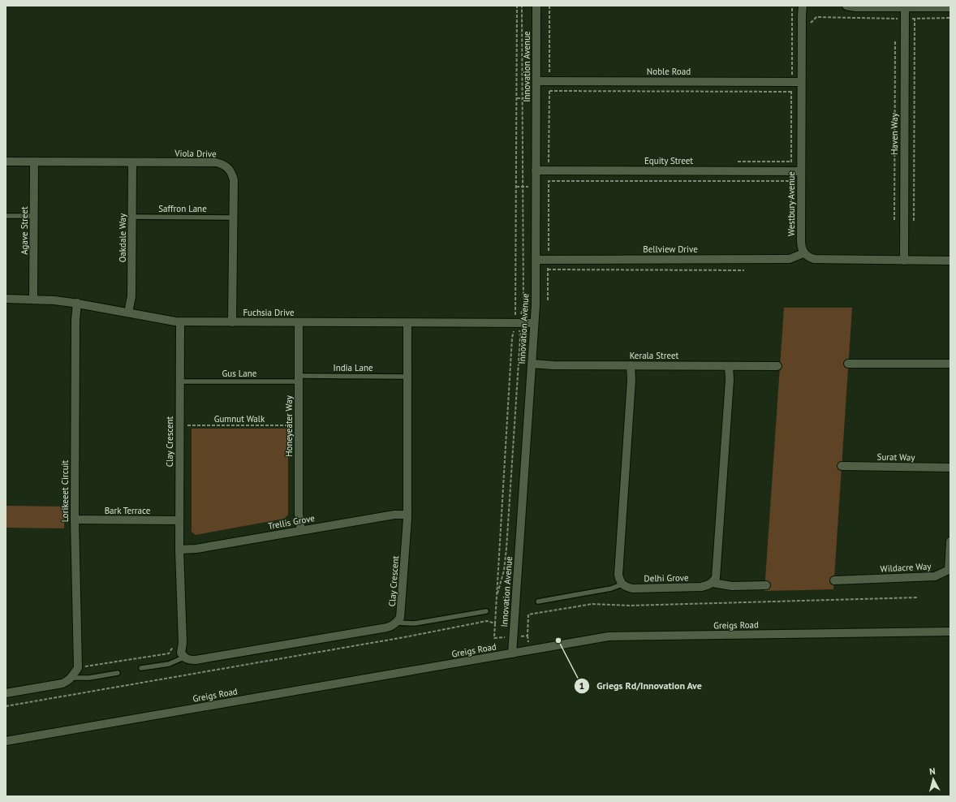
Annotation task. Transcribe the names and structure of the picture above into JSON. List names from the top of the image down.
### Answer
{
  "streets": {
    "street": [
      "Innovation Avenue",
      "Noble Road",
      "Haven Way",
      "Viola Drive",
      "Equity Street",
      "Westbury Avenue",
      "Agave Street",
      "Oakdale Way",
      "Bellview Drive",
      "Fuchsia Drive",
      "Kerala Street",
      "Honeyeater Way",
      "Clay Crescent",
      "Surat Way",
      "Lorikeeet Circuit",
      "Bark Terrace",
      "Trellis Grove",
      "Wildacre Way",
      "Delhi Grove",
      "Greigs Road"
    ],
    "lane": ["Saffron Lane", "India Lane", "Gus Lane"],
    "path": ["Gumnut Walk"]
  },
  "crossings": [
    ["Innovation Avenue", "Noble Road"],
    ["Innovation Avenue", "Equity Street"],
    ["Innovation Avenue", "Bellview Drive"],
    ["Innovation Avenue", "Fuchsia Drive"],
    ["Innovation Avenue", "Kerala Street"],
    ["Innovation Avenue", "Greigs Road"],
    ["Noble Road", "Westbury Avenue"],
    ["Viola Drive", "Saffron Lane"],
    ["Viola Drive", "Agave Street"],
    ["Viola Drive", "Oakdale Way"],
    ["Viola Drive", "Fuchsia Drive"],
    ["Equity Street", "Westbury Avenue"],
    ["Westbury Avenue", "Bellview Drive"],
    ["Saffron Lane", "Oakdale Way"],
    ["Agave Street", "Fuchsia Drive"],
    ["Oakdale Way", "Fuchsia Drive"],
    ["Fuchsia Drive", "Honeyeater Way"],
    ["Fuchsia Drive", "Clay Crescent"],
    ["Fuchsia Drive", "Lorikeeet Circuit"],
    ["India Lane", "Gus Lane"],
    ["India Lane", "Honeyeater Way"],
    ["India Lane", "Clay Crescent"],
    ["Gus Lane", "Honeyeater Way"],
    ["Gus Lane", "Clay Crescent"],
    ["Gumnut Walk", "Honeyeater Way"],
    ["Gumnut Walk", "Clay Crescent"],
    ["Honeyeater Way", "Trellis Grove"],
    ["Clay Crescent", "Bark Terrace"],
    ["Clay Crescent", "Trellis Grove"],
    ["Lorikeeet Circuit", "Bark Terrace"]
  ],
  "places": ["Griegs Rd/Innovation Ave"],
  "north": "top"
}
